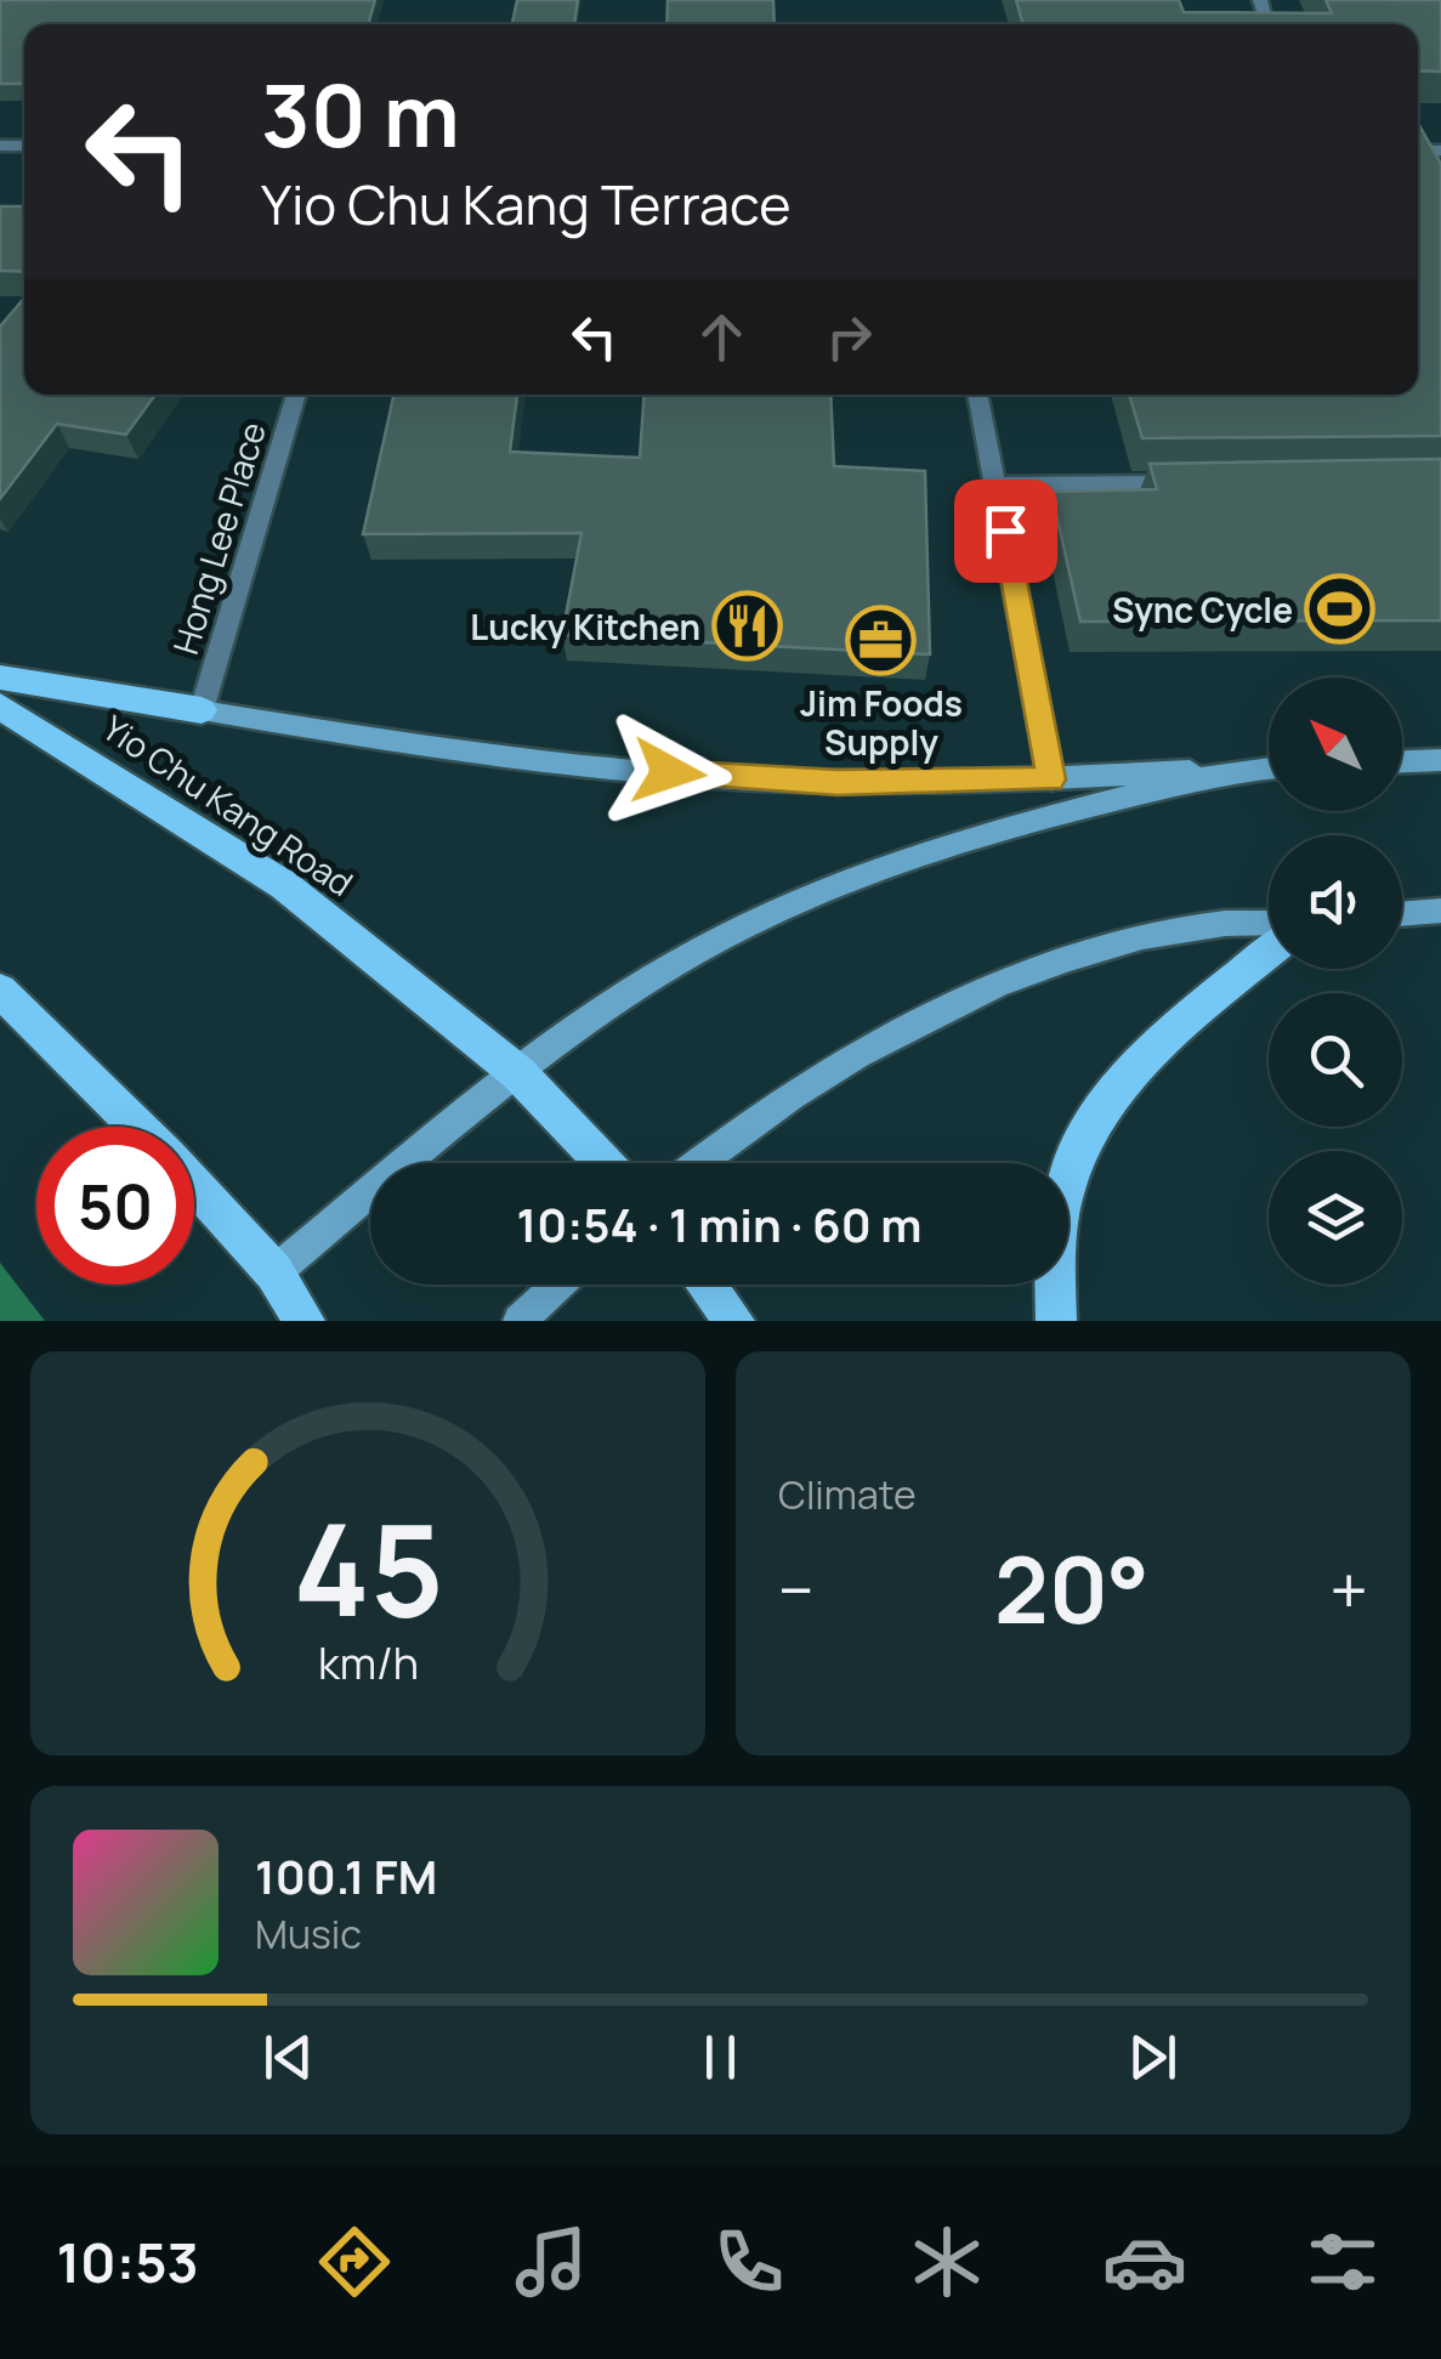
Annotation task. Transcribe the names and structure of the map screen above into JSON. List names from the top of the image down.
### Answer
{
  "streets": {
    "main road": ["Yio Chu Kang Road"],
    "street": ["Hong Lee Place"]
  },
  "places": {
    "sports": ["Sync Cycle"],
    "restaurant": ["Lucky Kitchen"],
    "office": ["Jim Foods Supply"]
  },
  "north": "top left",
  "page": {
    "turn": ["30 m", "Yio Chu Kang Terrace"],
    "limit": "50",
    "trip": "10:54 · 1 min · 60 m",
    "tile": "Climate",
    "heat": ["−", "20°", "+"],
    "song": ["100.1 FM", "Music"],
    "tabs": "10:53",
    "gauge": ["45", "km/h"]
  }
}
